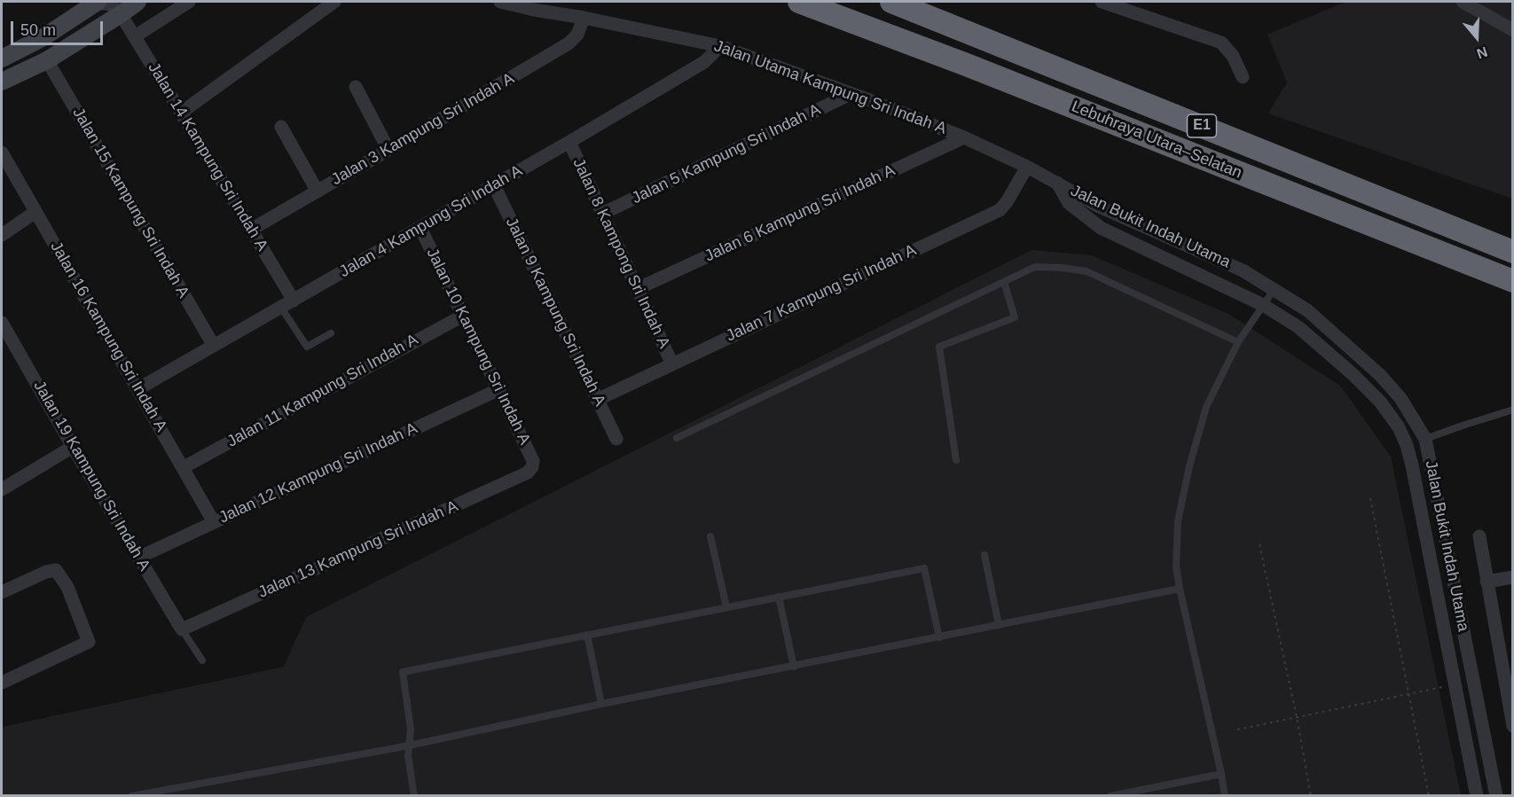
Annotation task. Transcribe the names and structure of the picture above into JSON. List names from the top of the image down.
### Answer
{
  "streets": {
    "highway": ["E1", "Lebuhraya Utara–Selatan"],
    "street": [
      "Jalan Utama Kampung Sri Indah A",
      "Jalan 3 Kampung Sri Indah A",
      "Jalan 5 Kampung Sri Indah A",
      "Jalan 14 Kampung Sri Indah A",
      "Jalan 15 Kampung Sri Indah A",
      "Jalan 6 Kampung Sri Indah A",
      "Jalan 4 Kampung Sri Indah A",
      "Jalan Bukit Indah Utama",
      "Jalan 8 Kampong Sri Indah A",
      "Jalan 7 Kampung Sri Indah A",
      "Jalan 9 Kampung Sri Indah A",
      "Jalan 16 Kampung Sri Indah A",
      "Jalan 10 Kampung Sri Indah A",
      "Jalan 11 Kampung Sri Indah A",
      "Jalan 12 Kampung Sri Indah A",
      "Jalan 19 Kampung Sri Indah A",
      "Jalan 13 Kampung Sri Indah A"
    ]
  },
  "crossings": [
    ["Jalan Utama Kampung Sri Indah A", "Jalan 3 Kampung Sri Indah A"],
    ["Jalan Utama Kampung Sri Indah A", "Jalan 5 Kampung Sri Indah A"],
    ["Jalan Utama Kampung Sri Indah A", "Jalan 6 Kampung Sri Indah A"],
    ["Jalan Utama Kampung Sri Indah A", "Jalan 4 Kampung Sri Indah A"],
    ["Jalan Utama Kampung Sri Indah A", "Jalan Bukit Indah Utama"],
    ["Jalan Utama Kampung Sri Indah A", "Jalan 7 Kampung Sri Indah A"],
    ["Jalan 3 Kampung Sri Indah A", "Jalan 14 Kampung Sri Indah A"],
    ["Jalan 5 Kampung Sri Indah A", "Jalan 8 Kampong Sri Indah A"],
    ["Jalan 14 Kampung Sri Indah A", "Jalan 4 Kampung Sri Indah A"],
    ["Jalan 15 Kampung Sri Indah A", "Jalan 4 Kampung Sri Indah A"],
    ["Jalan 6 Kampung Sri Indah A", "Jalan 8 Kampong Sri Indah A"],
    ["Jalan 4 Kampung Sri Indah A", "Jalan 8 Kampong Sri Indah A"],
    ["Jalan 4 Kampung Sri Indah A", "Jalan 9 Kampung Sri Indah A"],
    ["Jalan 4 Kampung Sri Indah A", "Jalan 16 Kampung Sri Indah A"],
    ["Jalan 4 Kampung Sri Indah A", "Jalan 10 Kampung Sri Indah A"],
    ["Jalan 8 Kampong Sri Indah A", "Jalan 7 Kampung Sri Indah A"],
    ["Jalan 7 Kampung Sri Indah A", "Jalan 9 Kampung Sri Indah A"],
    ["Jalan 16 Kampung Sri Indah A", "Jalan 11 Kampung Sri Indah A"],
    ["Jalan 16 Kampung Sri Indah A", "Jalan 12 Kampung Sri Indah A"],
    ["Jalan 10 Kampung Sri Indah A", "Jalan 11 Kampung Sri Indah A"],
    ["Jalan 10 Kampung Sri Indah A", "Jalan 12 Kampung Sri Indah A"],
    ["Jalan 10 Kampung Sri Indah A", "Jalan 13 Kampung Sri Indah A"],
    ["Jalan 12 Kampung Sri Indah A", "Jalan 19 Kampung Sri Indah A"],
    ["Jalan 19 Kampung Sri Indah A", "Jalan 13 Kampung Sri Indah A"]
  ],
  "scale_bar": "50 m",
  "north": "bottom"
}
